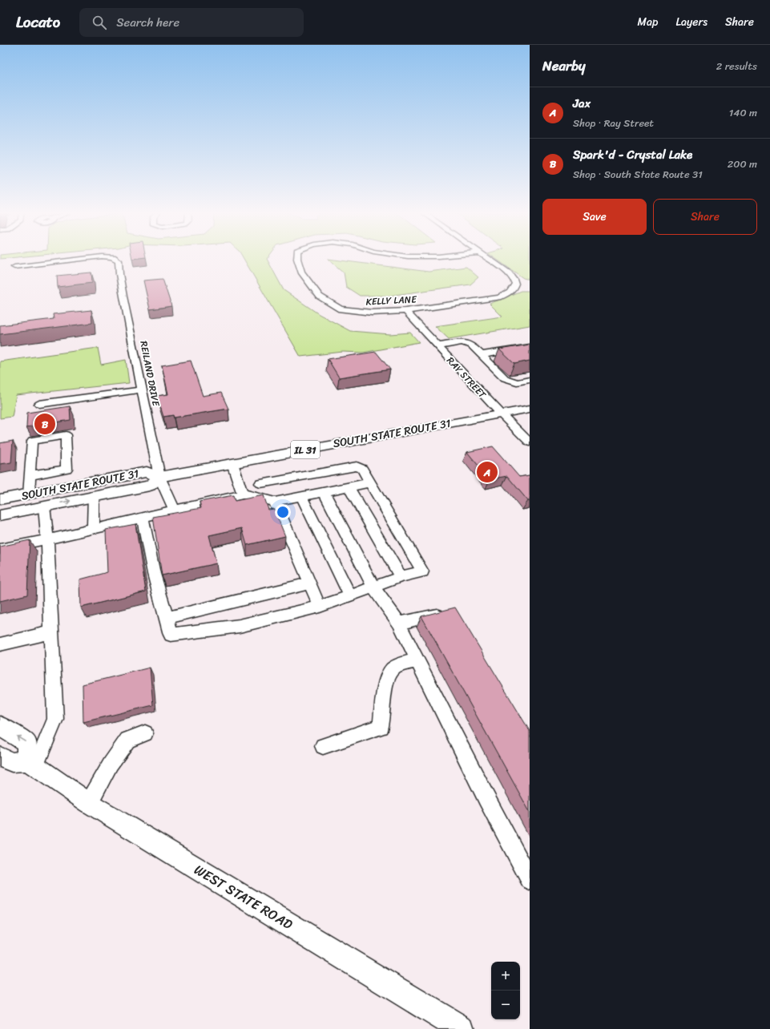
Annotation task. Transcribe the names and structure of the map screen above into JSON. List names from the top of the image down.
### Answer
{
  "streets": {
    "main road": ["SOUTH STATE ROUTE 31", "IL 31", "WEST STATE ROAD"],
    "street": ["KELLY LANE", "REILAND DRIVE", "RAY STREET"]
  },
  "crossings": [
    ["KELLY LANE", "RAY STREET"],
    ["REILAND DRIVE", "SOUTH STATE ROUTE 31"],
    ["RAY STREET", "SOUTH STATE ROUTE 31"]
  ],
  "page": {
    "header": "Locato",
    "search": "Search here",
    "nav": ["Map", "Layers", "Share"],
    "heading": ["Nearby", "2 results"],
    "list": [
      {
        "mark": "A",
        "name": "Jax",
        "note": "Shop · Ray Street",
        "value": "140 m"
      },
      {
        "mark": "B",
        "name": "Spark'd - Crystal Lake",
        "note": "Shop · South State Route 31",
        "value": "200 m"
      }
    ],
    "buttons": ["Save", "Share"],
    "pins": ["B", "A"],
    "map_buttons": ["+", "−"]
  }
}
